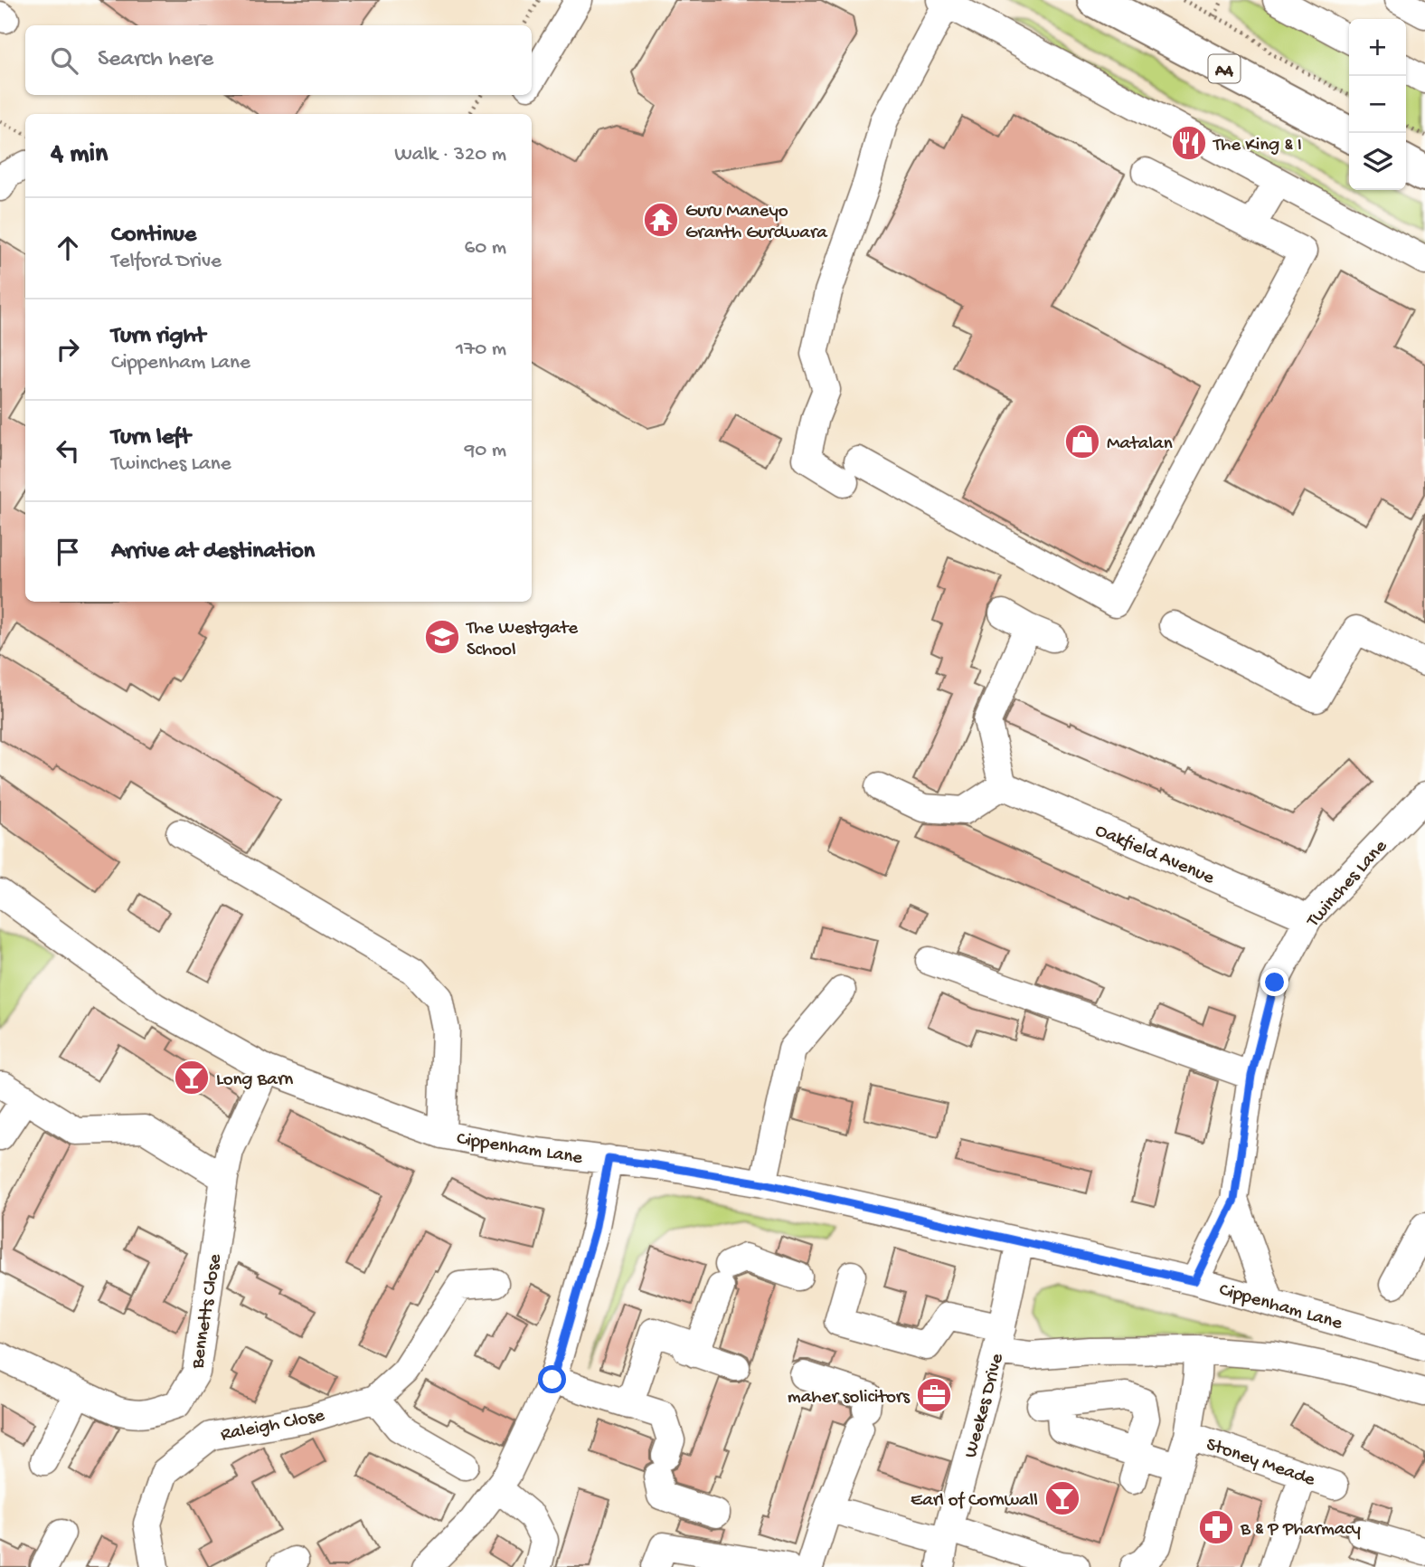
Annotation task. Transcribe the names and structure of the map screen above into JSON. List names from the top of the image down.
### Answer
{
  "streets": {
    "main road": ["A4"],
    "street": [
      "Oakfield Avenue",
      "Twinches Lane",
      "Cippenham Lane",
      "Bennetts Close",
      "Weekes Drive",
      "Raleigh Close",
      "Stoney Meade"
    ]
  },
  "crossings": [
    ["Oakfield Avenue", "Twinches Lane"],
    ["Twinches Lane", "Cippenham Lane"],
    ["Cippenham Lane", "Bennetts Close"],
    ["Cippenham Lane", "Weekes Drive"]
  ],
  "places": {
    "restaurant": ["The King & I"],
    "temple": ["Guru Maneyo Granth Gurdwara"],
    "shop": ["Matalan"],
    "school or university": ["The Westgate School"],
    "bar": ["Long Barn", "Earl of Cornwall"],
    "office": ["maher solicitors"],
    "pharmacy": ["B & P Pharmacy"]
  },
  "page": {
    "map_buttons": ["+", "−"],
    "search": "Search here",
    "heading": ["4 min", "Walk · 320 m"],
    "list": [
      ["Continue", "Telford Drive", "60 m"],
      ["Turn right", "Cippenham Lane", "170 m"],
      ["Turn left", "Twinches Lane", "90 m"],
      "Arrive at destination"
    ]
  }
}
